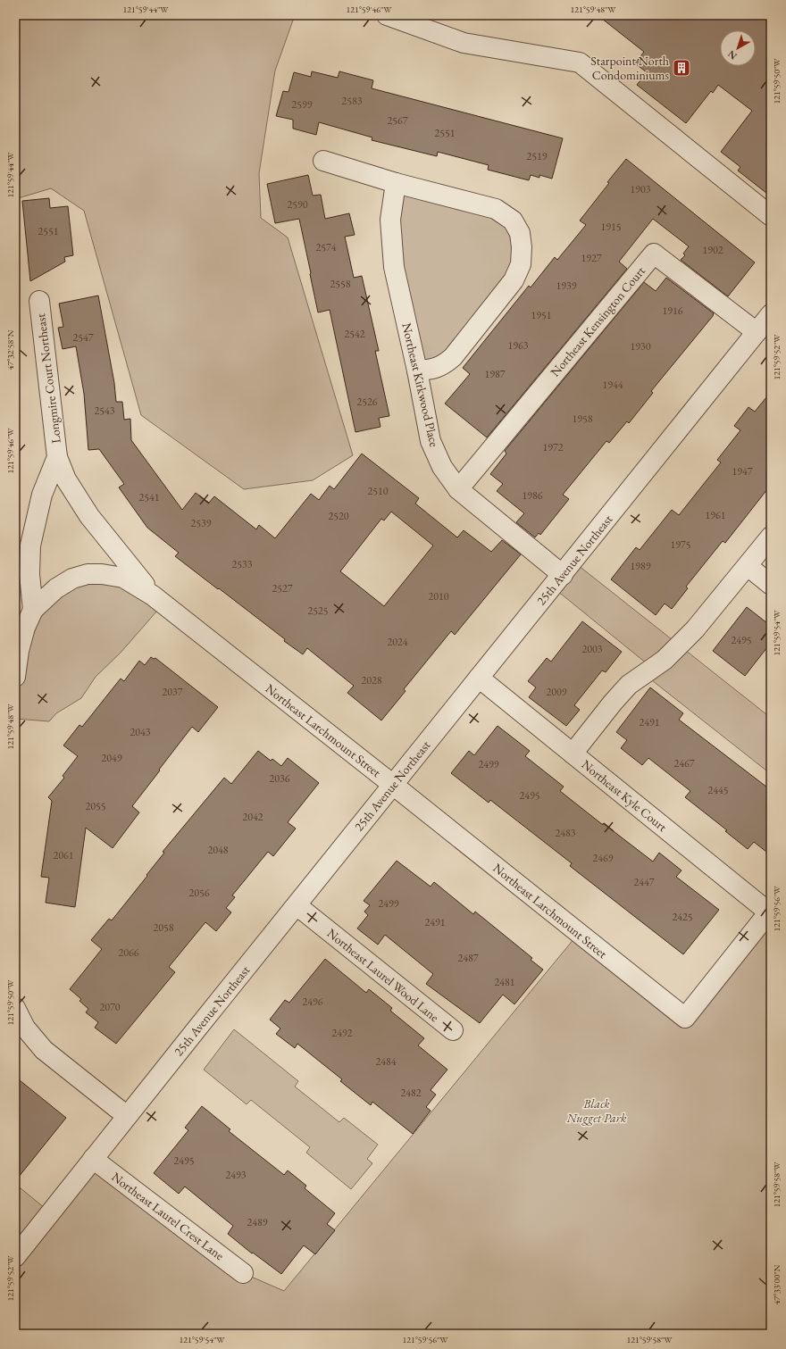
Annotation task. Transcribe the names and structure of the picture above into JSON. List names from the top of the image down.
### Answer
{
  "streets": {
    "street": [
      "Northeast Kensington Court",
      "Longmire Court Northeast",
      "Northeast Kirkwood Place",
      "25th Avenue Northeast",
      "Northeast Larchmount Street",
      "Northeast Kyle Court",
      "Northeast Laurel Wood Lane",
      "Northeast Laurel Crest Lane"
    ]
  },
  "crossings": [
    ["Northeast Kensington Court", "Northeast Kirkwood Place"],
    ["Northeast Kensington Court", "25th Avenue Northeast"],
    ["Longmire Court Northeast", "Northeast Larchmount Street"],
    ["Northeast Kirkwood Place", "25th Avenue Northeast"],
    ["25th Avenue Northeast", "Northeast Larchmount Street"],
    ["25th Avenue Northeast", "Northeast Kyle Court"],
    ["25th Avenue Northeast", "Northeast Laurel Wood Lane"],
    ["25th Avenue Northeast", "Northeast Laurel Crest Lane"],
    ["Northeast Larchmount Street", "Northeast Kyle Court"]
  ],
  "parks": ["Black Nugget Park"],
  "places": {
    "building": ["Starpoint North Condominiums"]
  },
  "house_numbers": [
    "2583",
    "2599",
    "2567",
    "2551",
    "2519",
    "1903",
    "2590",
    "1915",
    "2551",
    "2574",
    "1902",
    "1927",
    "2558",
    "1939",
    "1916",
    "1951",
    "2542",
    "2547",
    "1963",
    "1930",
    "1987",
    "1944",
    "2526",
    "2543",
    "1958",
    "1972",
    "1947",
    "2510",
    "1986",
    "2541",
    "1961",
    "2520",
    "2539",
    "1975",
    "2533",
    "1989",
    "2527",
    "2010",
    "2525",
    "2495",
    "2024",
    "2003",
    "2028",
    "2037",
    "2009",
    "2491",
    "2043",
    "2049",
    "2467",
    "2499",
    "2036",
    "2445",
    "2495",
    "2055",
    "2042",
    "2483",
    "2048",
    "2061",
    "2469",
    "2447",
    "2056",
    "2499",
    "2425",
    "2491",
    "2058",
    "2066",
    "2487",
    "2481",
    "2496",
    "2070",
    "2492",
    "2484",
    "2482",
    "2495",
    "2493",
    "2489"
  ],
  "north": "bottom left",
  "coordinates": [
    "121°59'44\"W",
    "121°59'46\"W",
    "121°59'48\"W",
    "121°59'50\"W",
    "47°32'58\"N",
    "121°59'52\"W",
    "121°59'54\"W",
    "121°59'56\"W",
    "121°59'58\"W",
    "47°33'00\"N"
  ]
}
